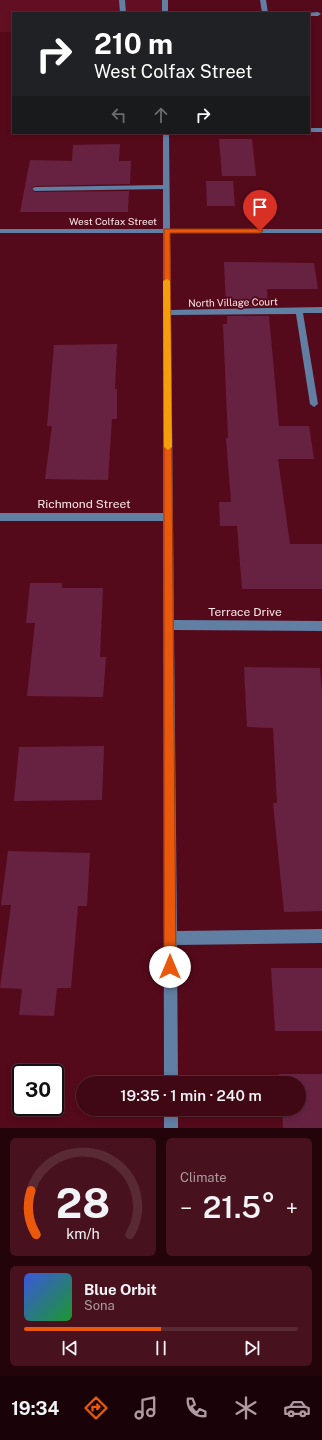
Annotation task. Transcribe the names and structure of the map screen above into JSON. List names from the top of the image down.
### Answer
{
  "streets": {
    "street": [
      "West Colfax Street",
      "North Village Court",
      "Richmond Street",
      "Terrace Drive"
    ]
  },
  "page": {
    "turn": ["210 m", "West Colfax Street"],
    "limit": "30",
    "trip": "19:35 · 1 min · 240 m",
    "tile": "Climate",
    "heat": ["−", "21.5°", "+"],
    "song": ["Blue Orbit", "Sona"],
    "tabs": "19:34",
    "gauge": ["28", "km/h"]
  }
}
